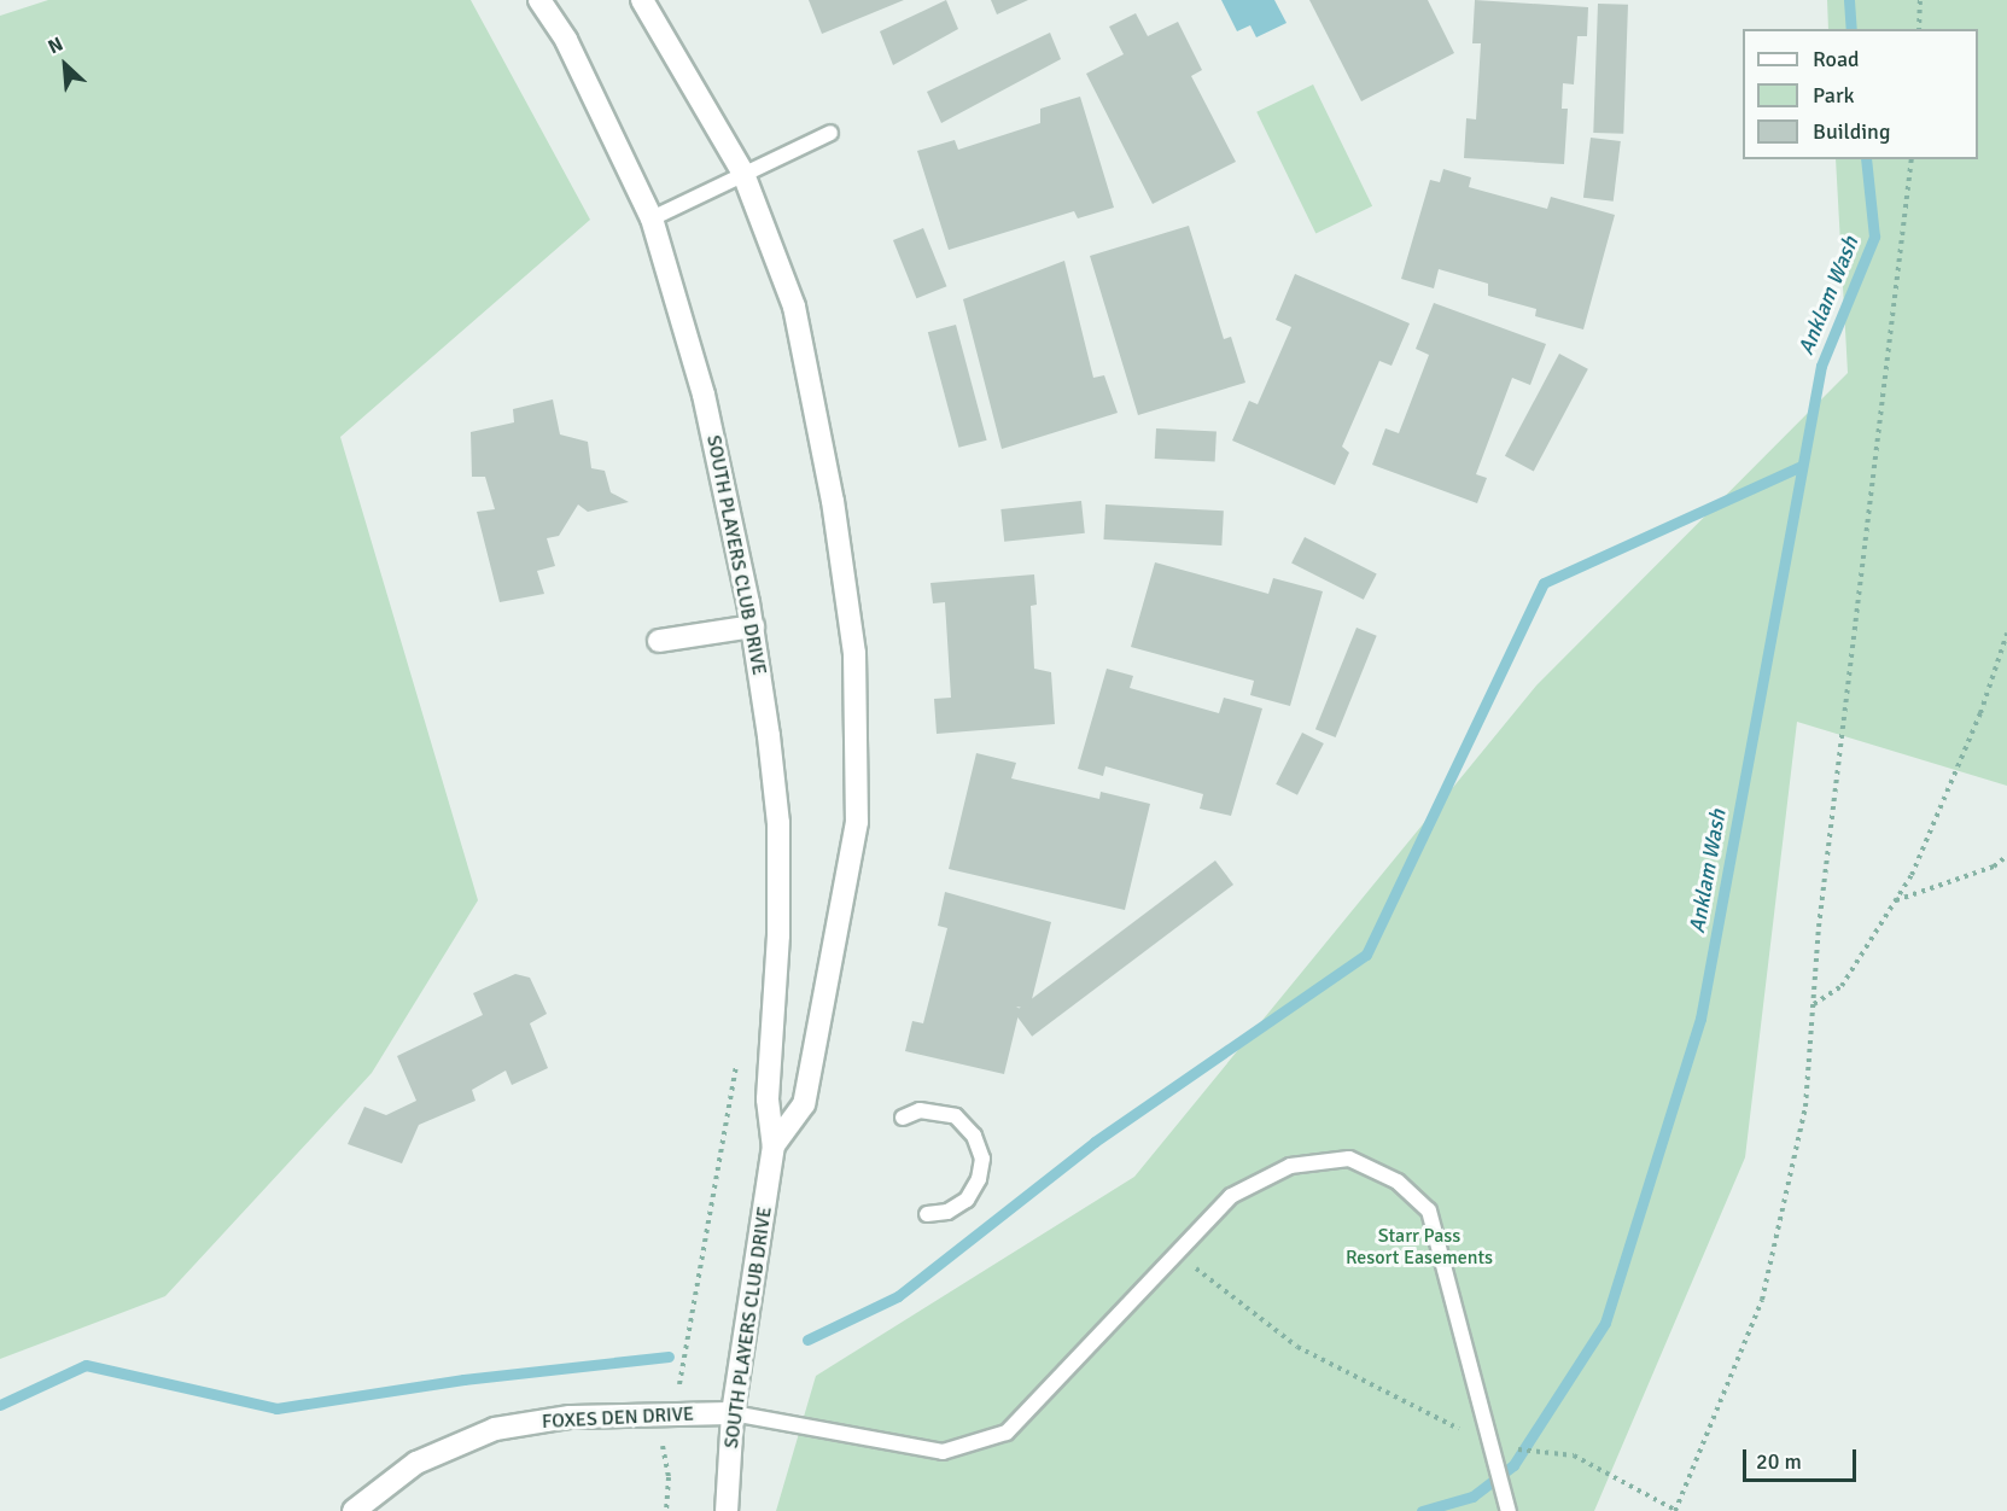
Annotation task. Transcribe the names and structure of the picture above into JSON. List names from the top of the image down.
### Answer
{
  "streets": {
    "street": ["SOUTH PLAYERS CLUB DRIVE", "FOXES DEN DRIVE"]
  },
  "crossings": [
    ["SOUTH PLAYERS CLUB DRIVE", "FOXES DEN DRIVE"]
  ],
  "water": ["Anklam Wash"],
  "parks": ["Starr Pass Resort Easements"],
  "legend": ["Road", "Park", "Building"],
  "scale_bar": "20 m",
  "north": "top left"
}
